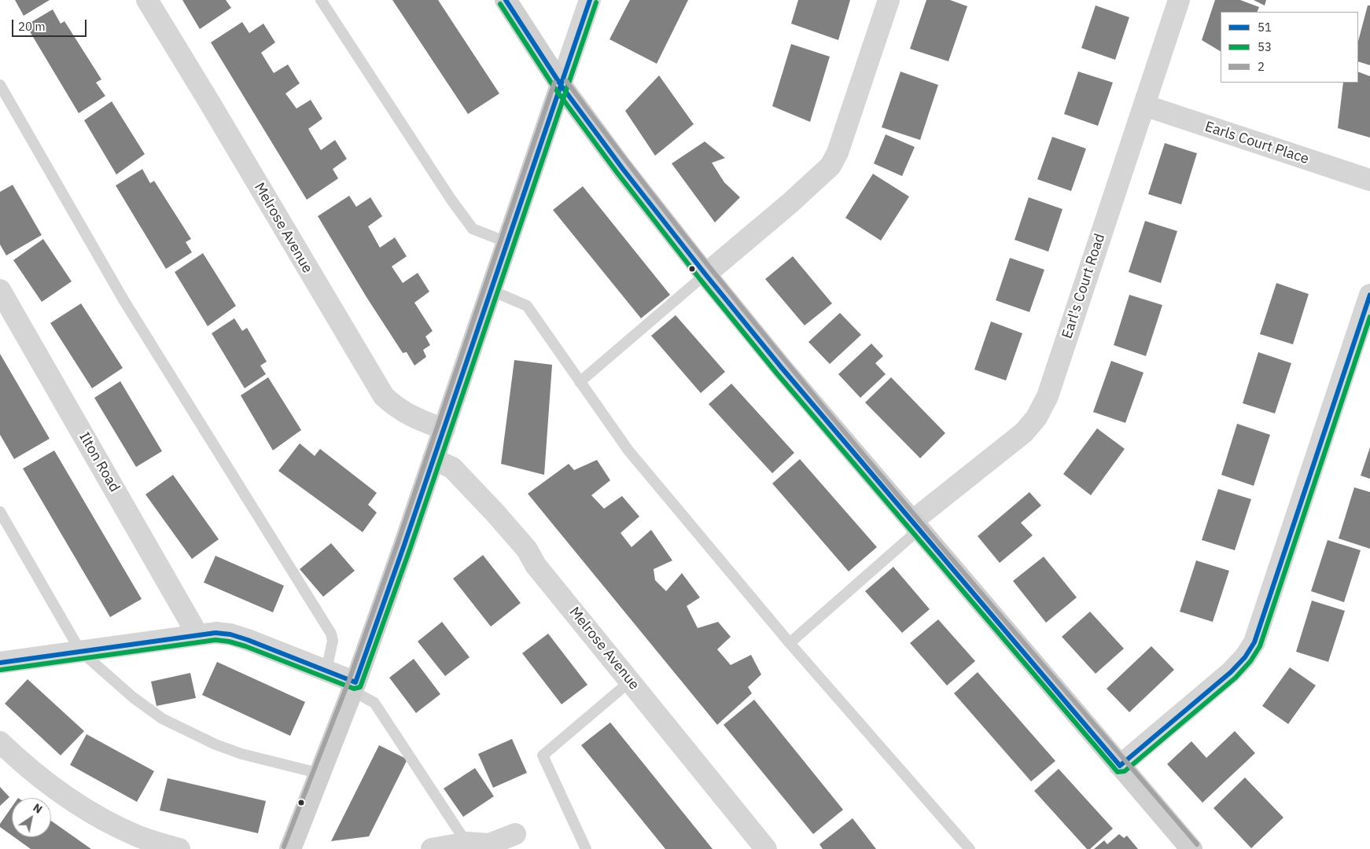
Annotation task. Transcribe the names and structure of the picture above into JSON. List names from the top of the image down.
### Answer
{
  "streets": {
    "street": [
      "Earls Court Place",
      "Melrose Avenue",
      "Earl's Court Road",
      "Ilton Road"
    ]
  },
  "crossings": [
    ["Earls Court Place", "Earl's Court Road"]
  ],
  "lines": ["transit line 51", "transit line 53", "transit line 2"],
  "legend": ["51", "53", "2"],
  "scale_bar": "20 m",
  "north": "top right"
}
